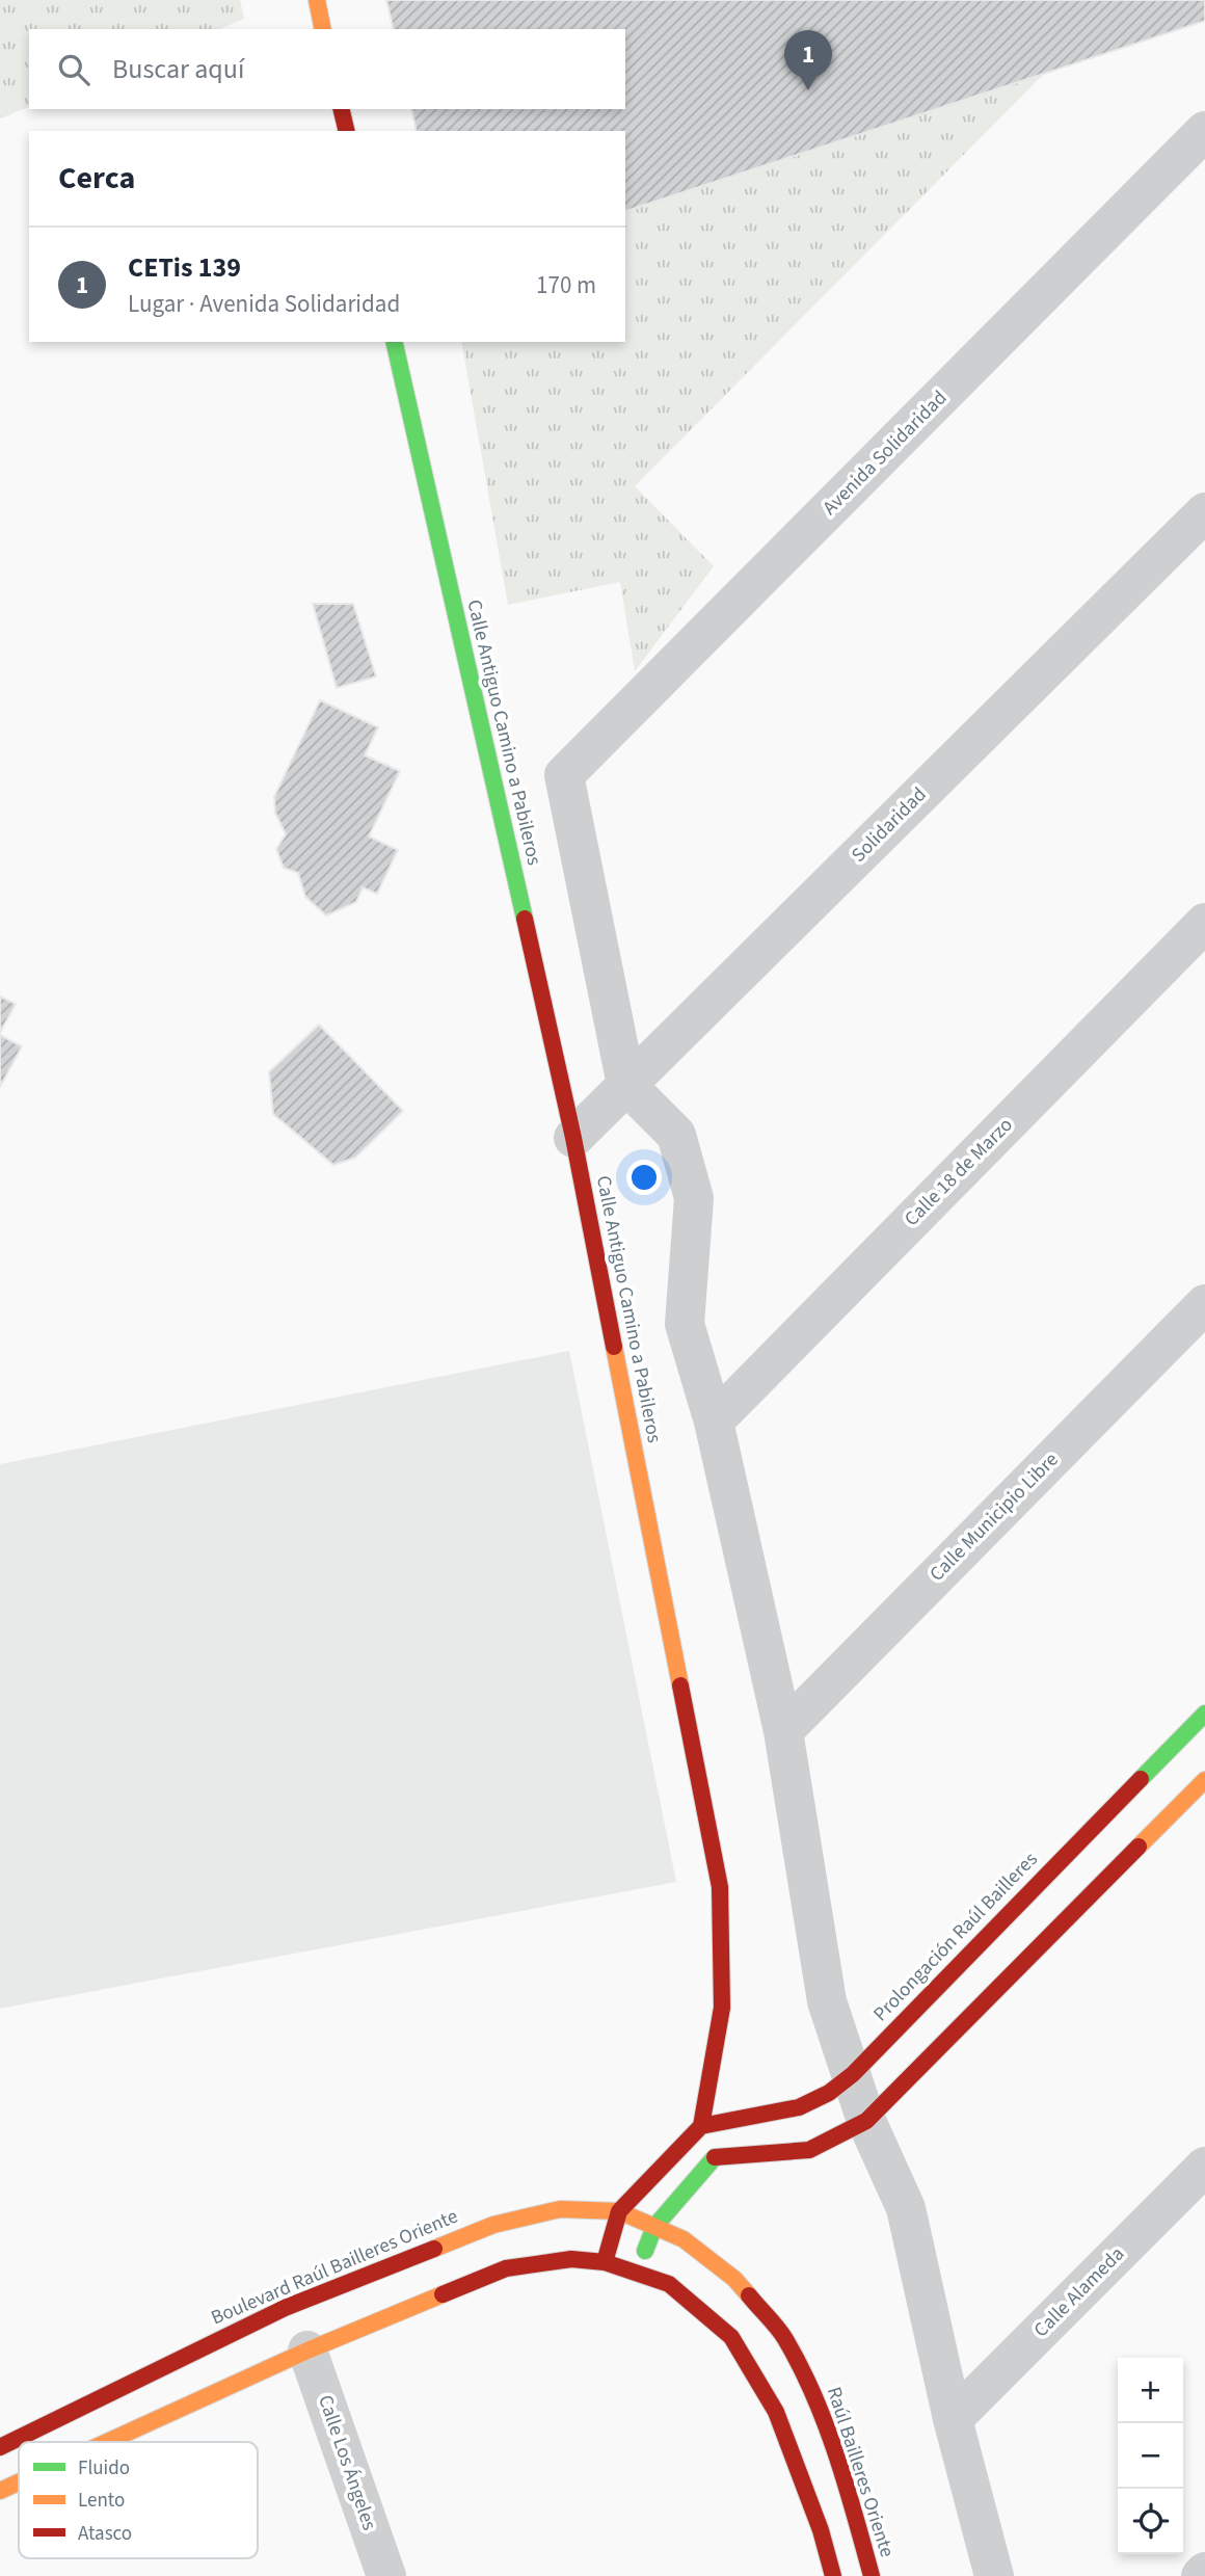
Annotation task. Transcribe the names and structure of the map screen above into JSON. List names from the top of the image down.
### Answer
{
  "streets": {
    "street": [
      "Avenida Solidaridad",
      "Calle Antiguo Camino a Pabileros",
      "Solidaridad",
      "Calle 18 de Marzo",
      "Calle Municipio Libre",
      "Prolongación Raúl Bailleres",
      "Boulevard Raúl Bailleres Oriente",
      "Calle Alameda",
      "Calle Los Ángeles",
      "Raúl Bailleres Oriente"
    ]
  },
  "crossings": [
    ["Avenida Solidaridad", "Calle Antiguo Camino a Pabileros"],
    ["Avenida Solidaridad", "Solidaridad"],
    ["Calle Antiguo Camino a Pabileros", "Solidaridad"],
    ["Calle Antiguo Camino a Pabileros", "Prolongación Raúl Bailleres"],
    ["Boulevard Raúl Bailleres Oriente", "Raúl Bailleres Oriente"]
  ],
  "legend": ["Fluido", "Lento", "Atasco"],
  "page": {
    "search": "Buscar aquí",
    "pins": "1",
    "heading": "Cerca",
    "list": [
      {
        "mark": "1",
        "name": "CETis 139",
        "note": "Lugar · Avenida Solidaridad",
        "value": "170 m"
      }
    ],
    "map_buttons": ["+", "−"]
  }
}
